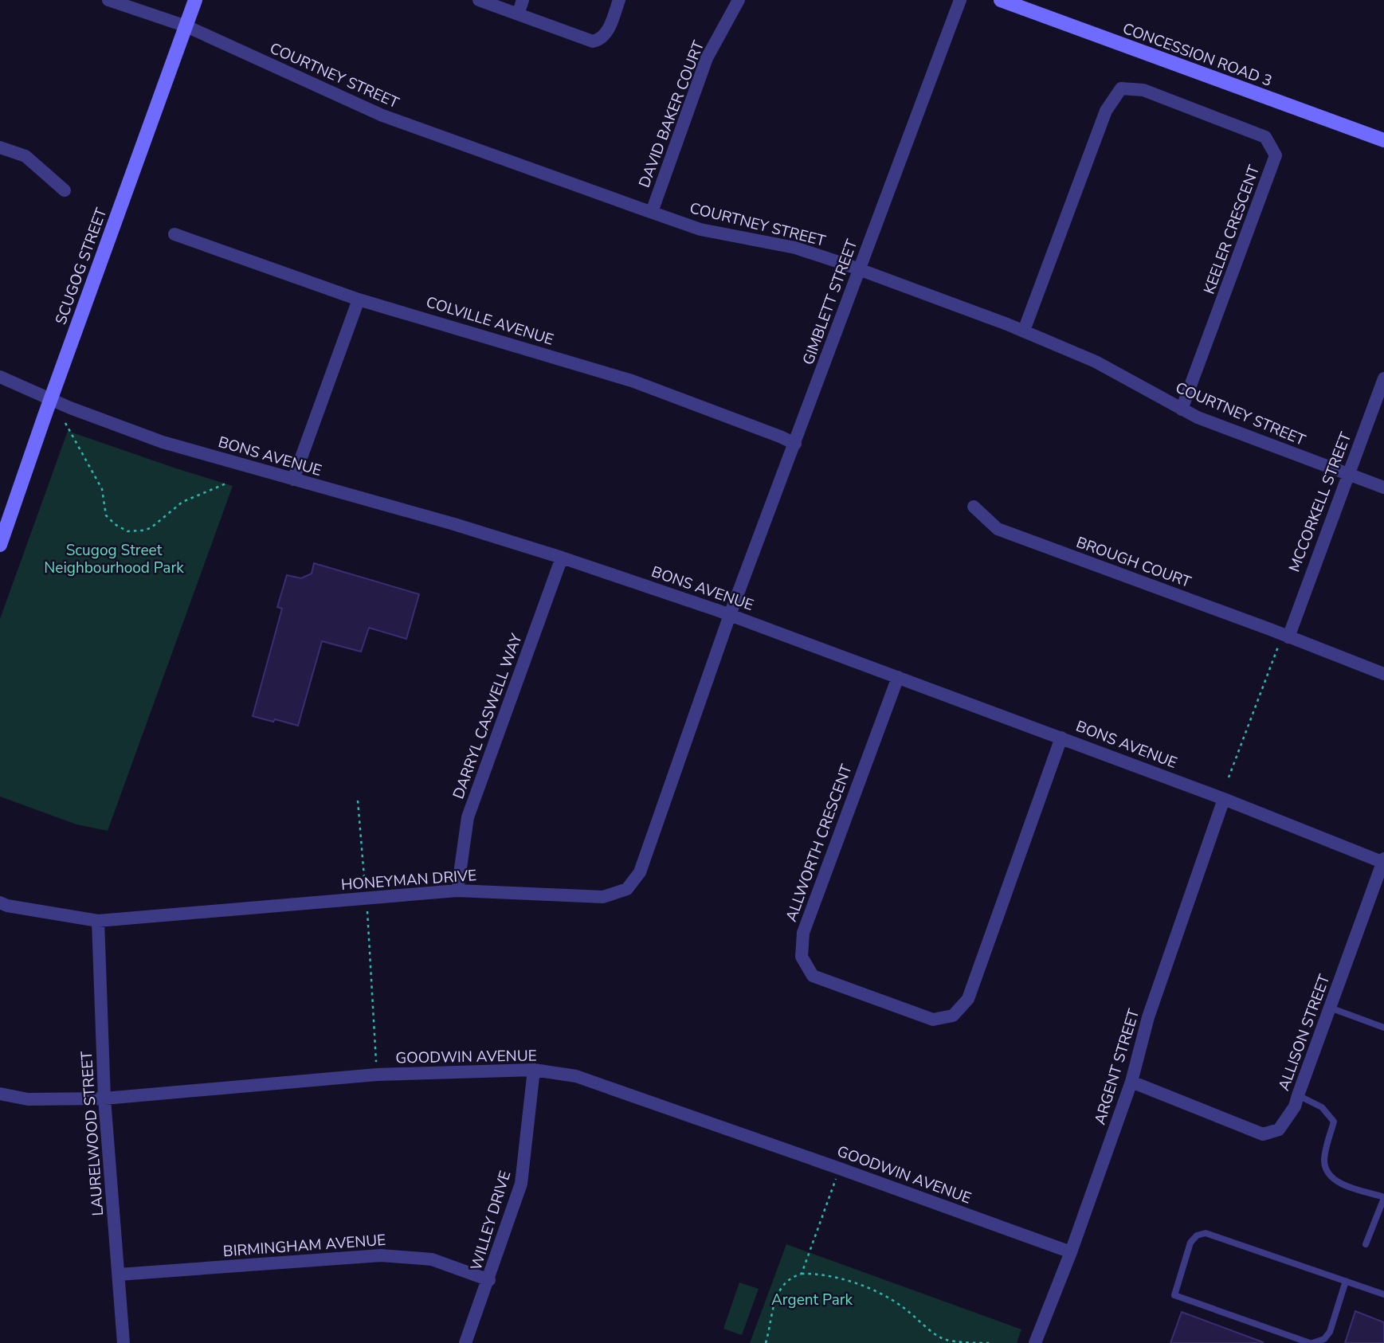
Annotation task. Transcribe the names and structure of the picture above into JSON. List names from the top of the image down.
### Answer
{
  "streets": {
    "street": [
      "CONCESSION ROAD 3",
      "COURTNEY STREET",
      "DAVID BAKER COURT",
      "KEELER CRESCENT",
      "SCUGOG STREET",
      "GIMBLETT STREET",
      "COLVILLE AVENUE",
      "BONS AVENUE",
      "MCCORKELL STREET",
      "BROUGH COURT",
      "DARRYL CASWELL WAY",
      "ALLWORTH CRESCENT",
      "HONEYMAN DRIVE",
      "ALLISON STREET",
      "GOODWIN AVENUE",
      "ARGENT STREET",
      "LAURELWOOD STREET",
      "WILLEY DRIVE",
      "BIRMINGHAM AVENUE"
    ]
  },
  "crossings": [
    ["COURTNEY STREET", "DAVID BAKER COURT"],
    ["COURTNEY STREET", "KEELER CRESCENT"],
    ["COURTNEY STREET", "SCUGOG STREET"],
    ["COURTNEY STREET", "GIMBLETT STREET"],
    ["COURTNEY STREET", "MCCORKELL STREET"],
    ["SCUGOG STREET", "BONS AVENUE"],
    ["GIMBLETT STREET", "COLVILLE AVENUE"],
    ["GIMBLETT STREET", "BONS AVENUE"],
    ["GIMBLETT STREET", "HONEYMAN DRIVE"],
    ["BONS AVENUE", "DARRYL CASWELL WAY"],
    ["BONS AVENUE", "ALLWORTH CRESCENT"],
    ["BONS AVENUE", "HONEYMAN DRIVE"],
    ["BONS AVENUE", "ALLISON STREET"],
    ["BONS AVENUE", "ARGENT STREET"],
    ["MCCORKELL STREET", "BROUGH COURT"],
    ["DARRYL CASWELL WAY", "HONEYMAN DRIVE"],
    ["HONEYMAN DRIVE", "LAURELWOOD STREET"],
    ["ALLISON STREET", "ARGENT STREET"],
    ["GOODWIN AVENUE", "ARGENT STREET"],
    ["GOODWIN AVENUE", "LAURELWOOD STREET"],
    ["GOODWIN AVENUE", "WILLEY DRIVE"],
    ["LAURELWOOD STREET", "BIRMINGHAM AVENUE"],
    ["WILLEY DRIVE", "BIRMINGHAM AVENUE"]
  ],
  "parks": ["Scugog Street Neighbourhood Park", "Argent Park"]
}
